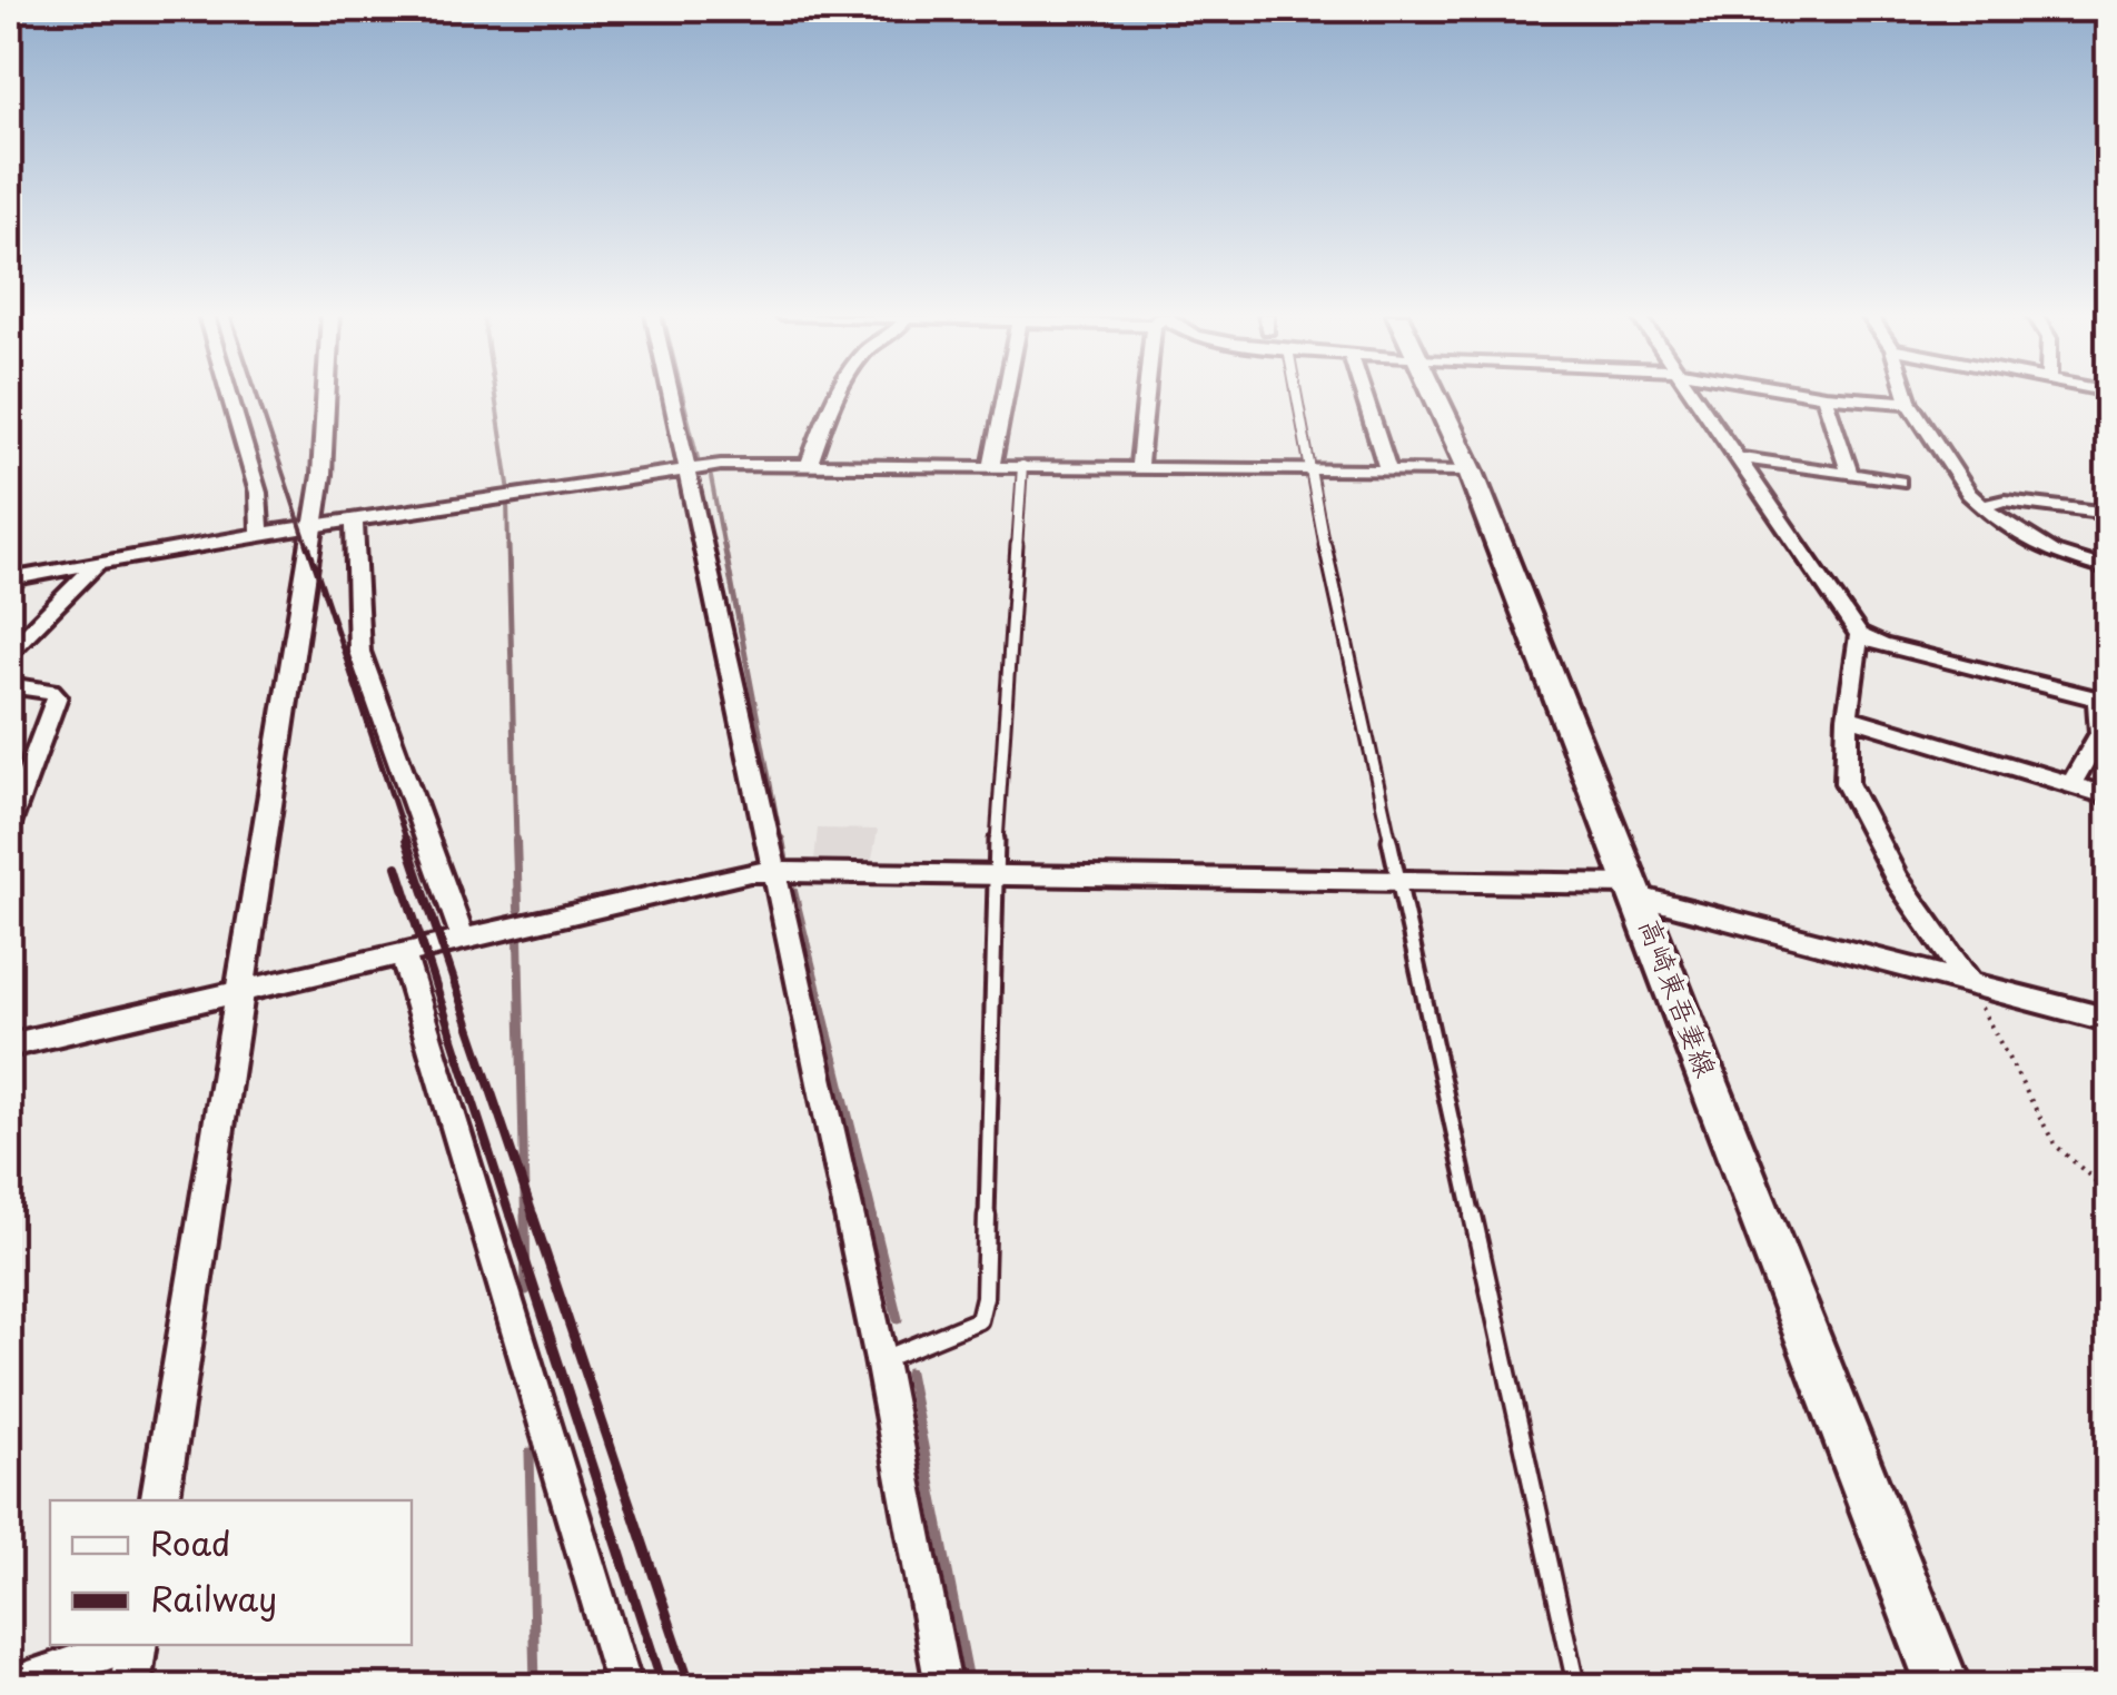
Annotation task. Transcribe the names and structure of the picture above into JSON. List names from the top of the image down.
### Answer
{
  "streets": {
    "main road": ["高崎東吾妻線"]
  },
  "legend": ["Road", "Railway"]
}
